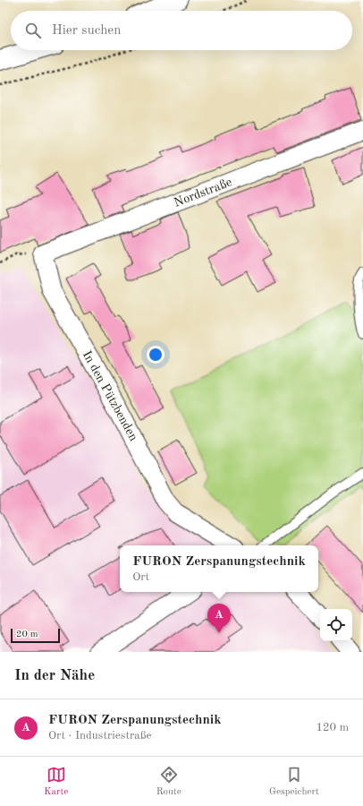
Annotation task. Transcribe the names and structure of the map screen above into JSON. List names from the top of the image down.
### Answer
{
  "streets": {
    "street": ["Nordstraße", "In den Pützbenden"]
  },
  "crossings": [
    ["Nordstraße", "In den Pützbenden"]
  ],
  "scale_bar": "20 m",
  "page": {
    "search": "Hier suchen",
    "popup": ["FURON Zerspanungstechnik", "Ort"],
    "pins": "A",
    "scale": "20 m",
    "heading": "In der Nähe",
    "list": [
      {
        "mark": "A",
        "name": "FURON Zerspanungstechnik",
        "note": "Ort · Industriestraße",
        "value": "120 m"
      }
    ],
    "nav": ["Karte", "Route", "Gespeichert"]
  }
}
